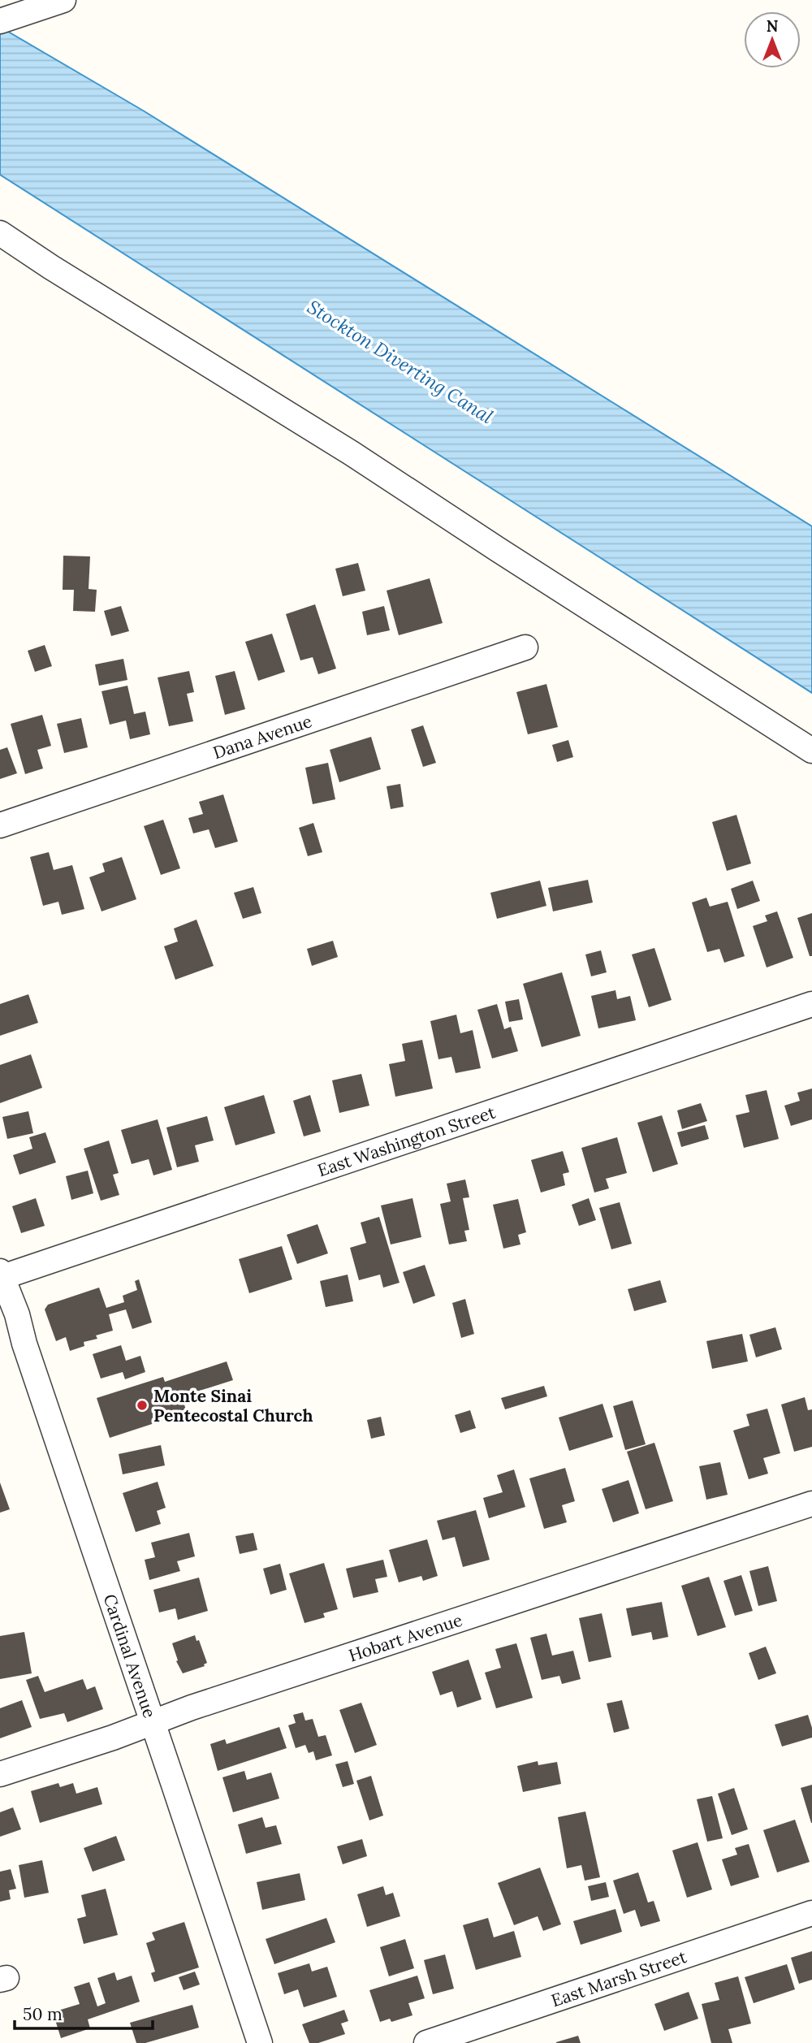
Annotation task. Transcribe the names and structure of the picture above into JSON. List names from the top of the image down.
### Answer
{
  "streets": {
    "street": [
      "Dana Avenue",
      "East Washington Street",
      "Hobart Avenue",
      "Cardinal Avenue",
      "East Marsh Street"
    ]
  },
  "crossings": [
    ["East Washington Street", "Cardinal Avenue"],
    ["Hobart Avenue", "Cardinal Avenue"]
  ],
  "water": ["Stockton Diverting Canal"],
  "places": ["Monte Sinai Pentecostal Church"],
  "scale_bar": "50 m",
  "north": "top"
}
